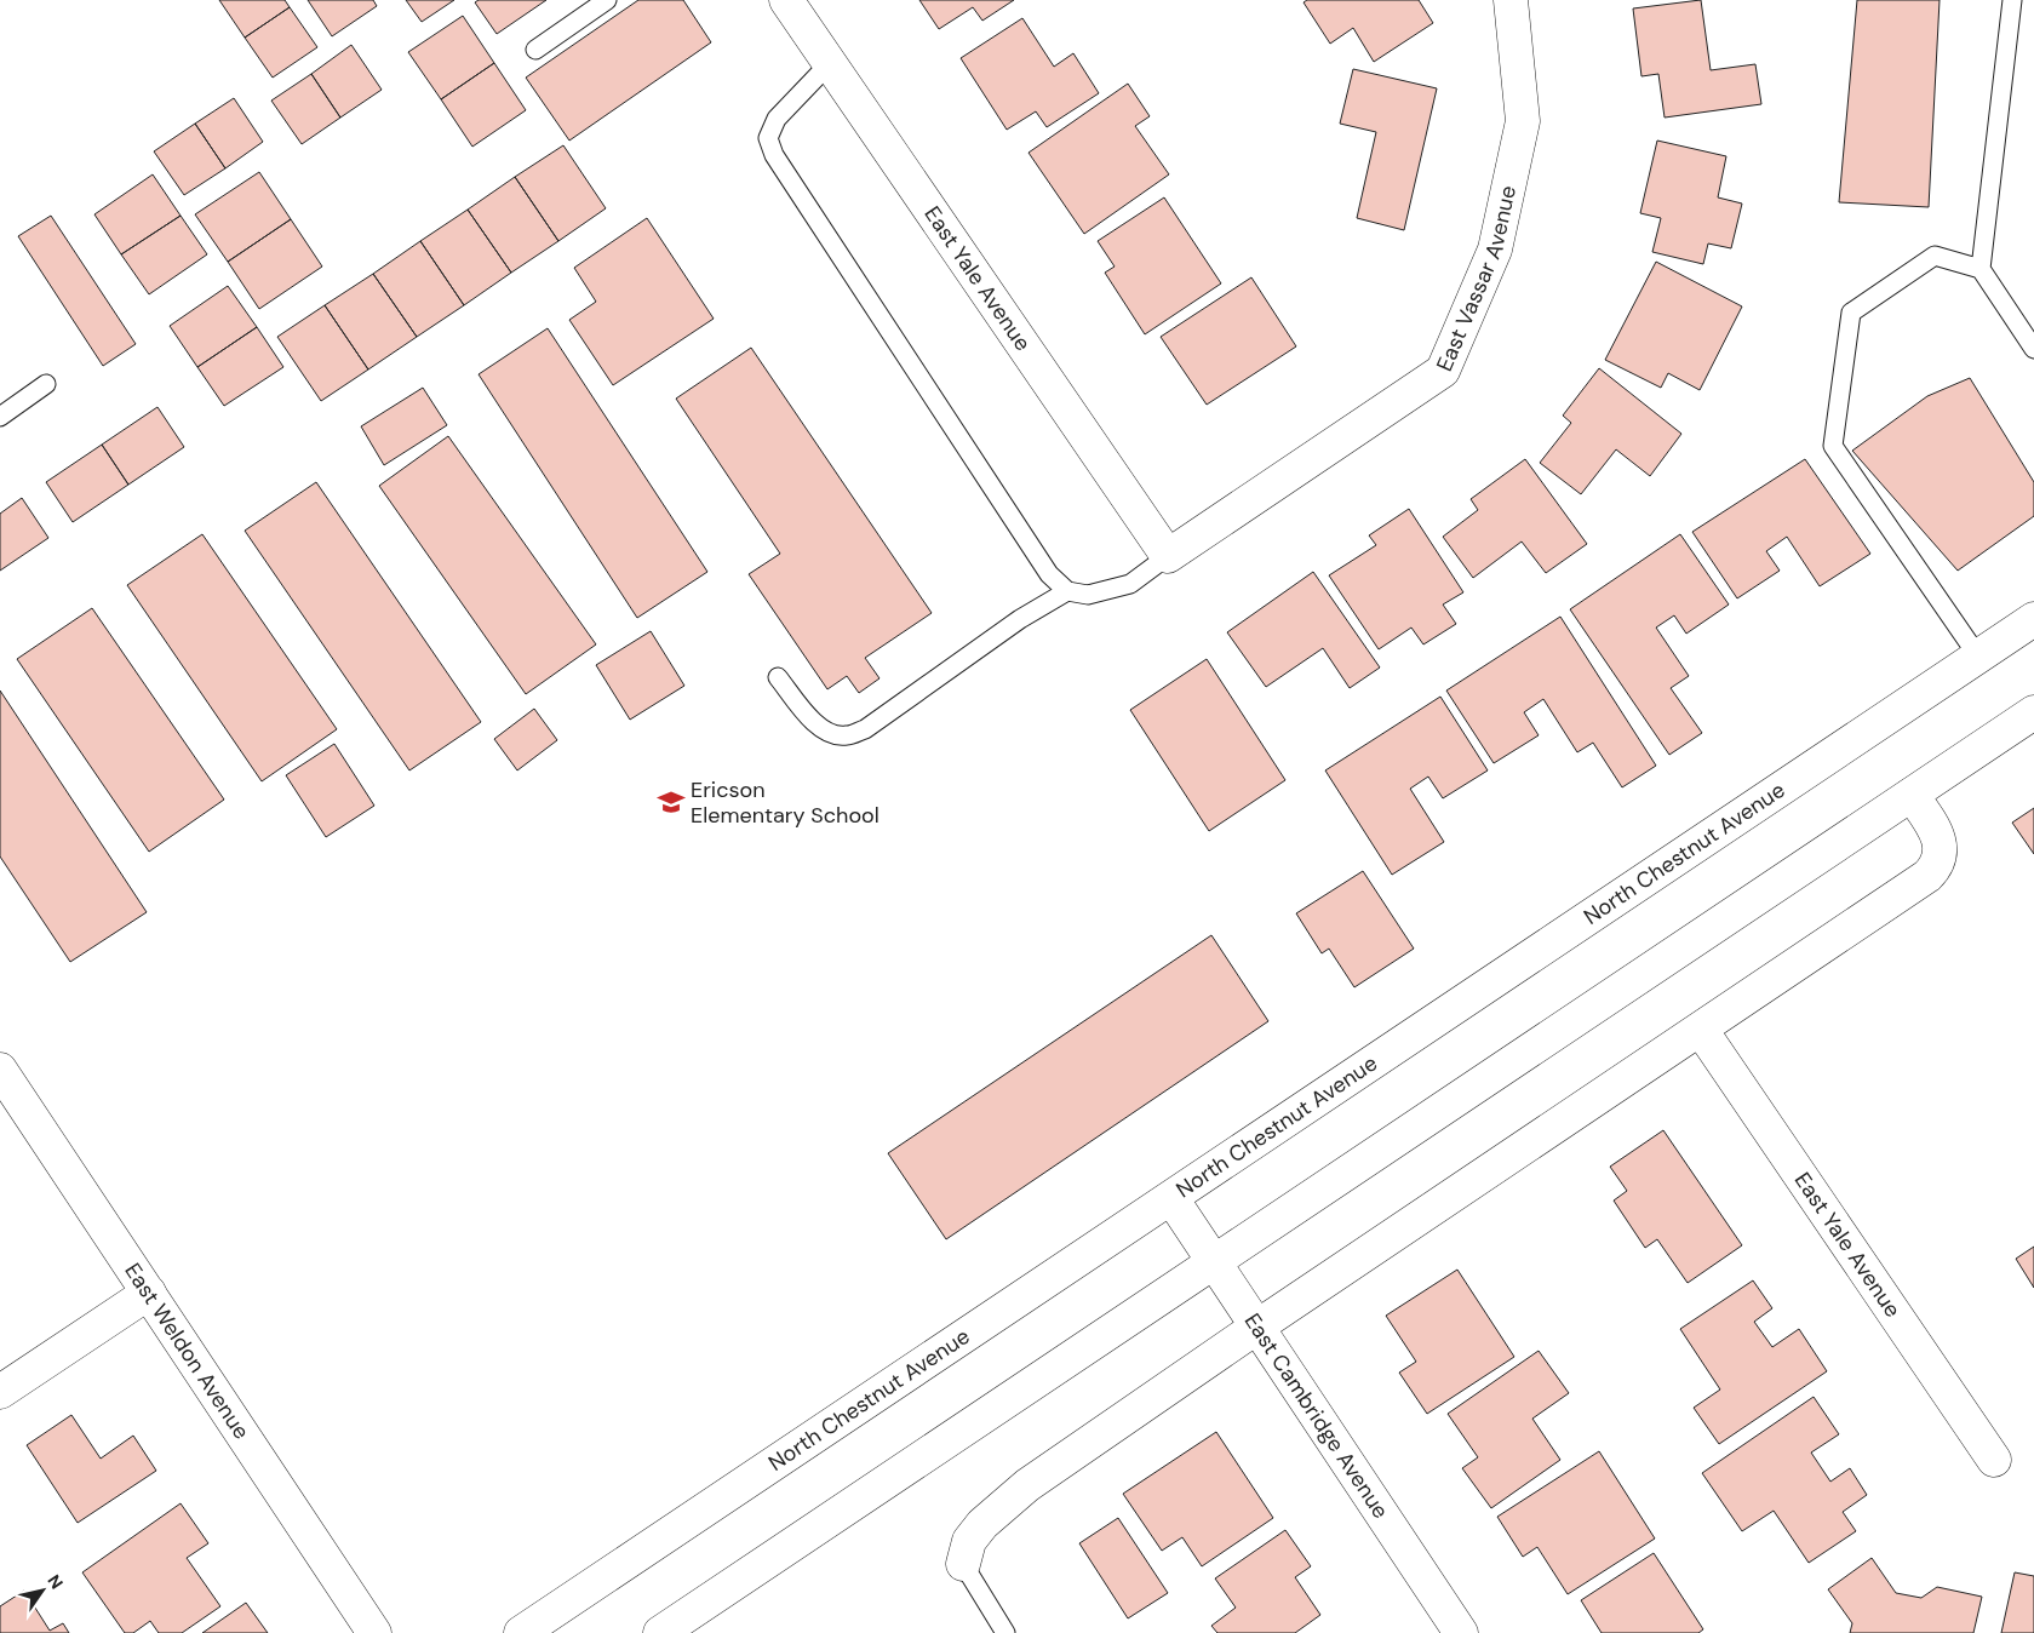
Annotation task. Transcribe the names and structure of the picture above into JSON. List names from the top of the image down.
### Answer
{
  "streets": {
    "street": [
      "East Vassar Avenue",
      "East Yale Avenue",
      "North Chestnut Avenue",
      "East Weldon Avenue",
      "East Cambridge Avenue"
    ]
  },
  "crossings": [
    ["East Vassar Avenue", "East Yale Avenue"],
    ["North Chestnut Avenue", "East Cambridge Avenue"]
  ],
  "places": {
    "school or university": ["Ericson Elementary School"]
  },
  "north": "top right"
}
